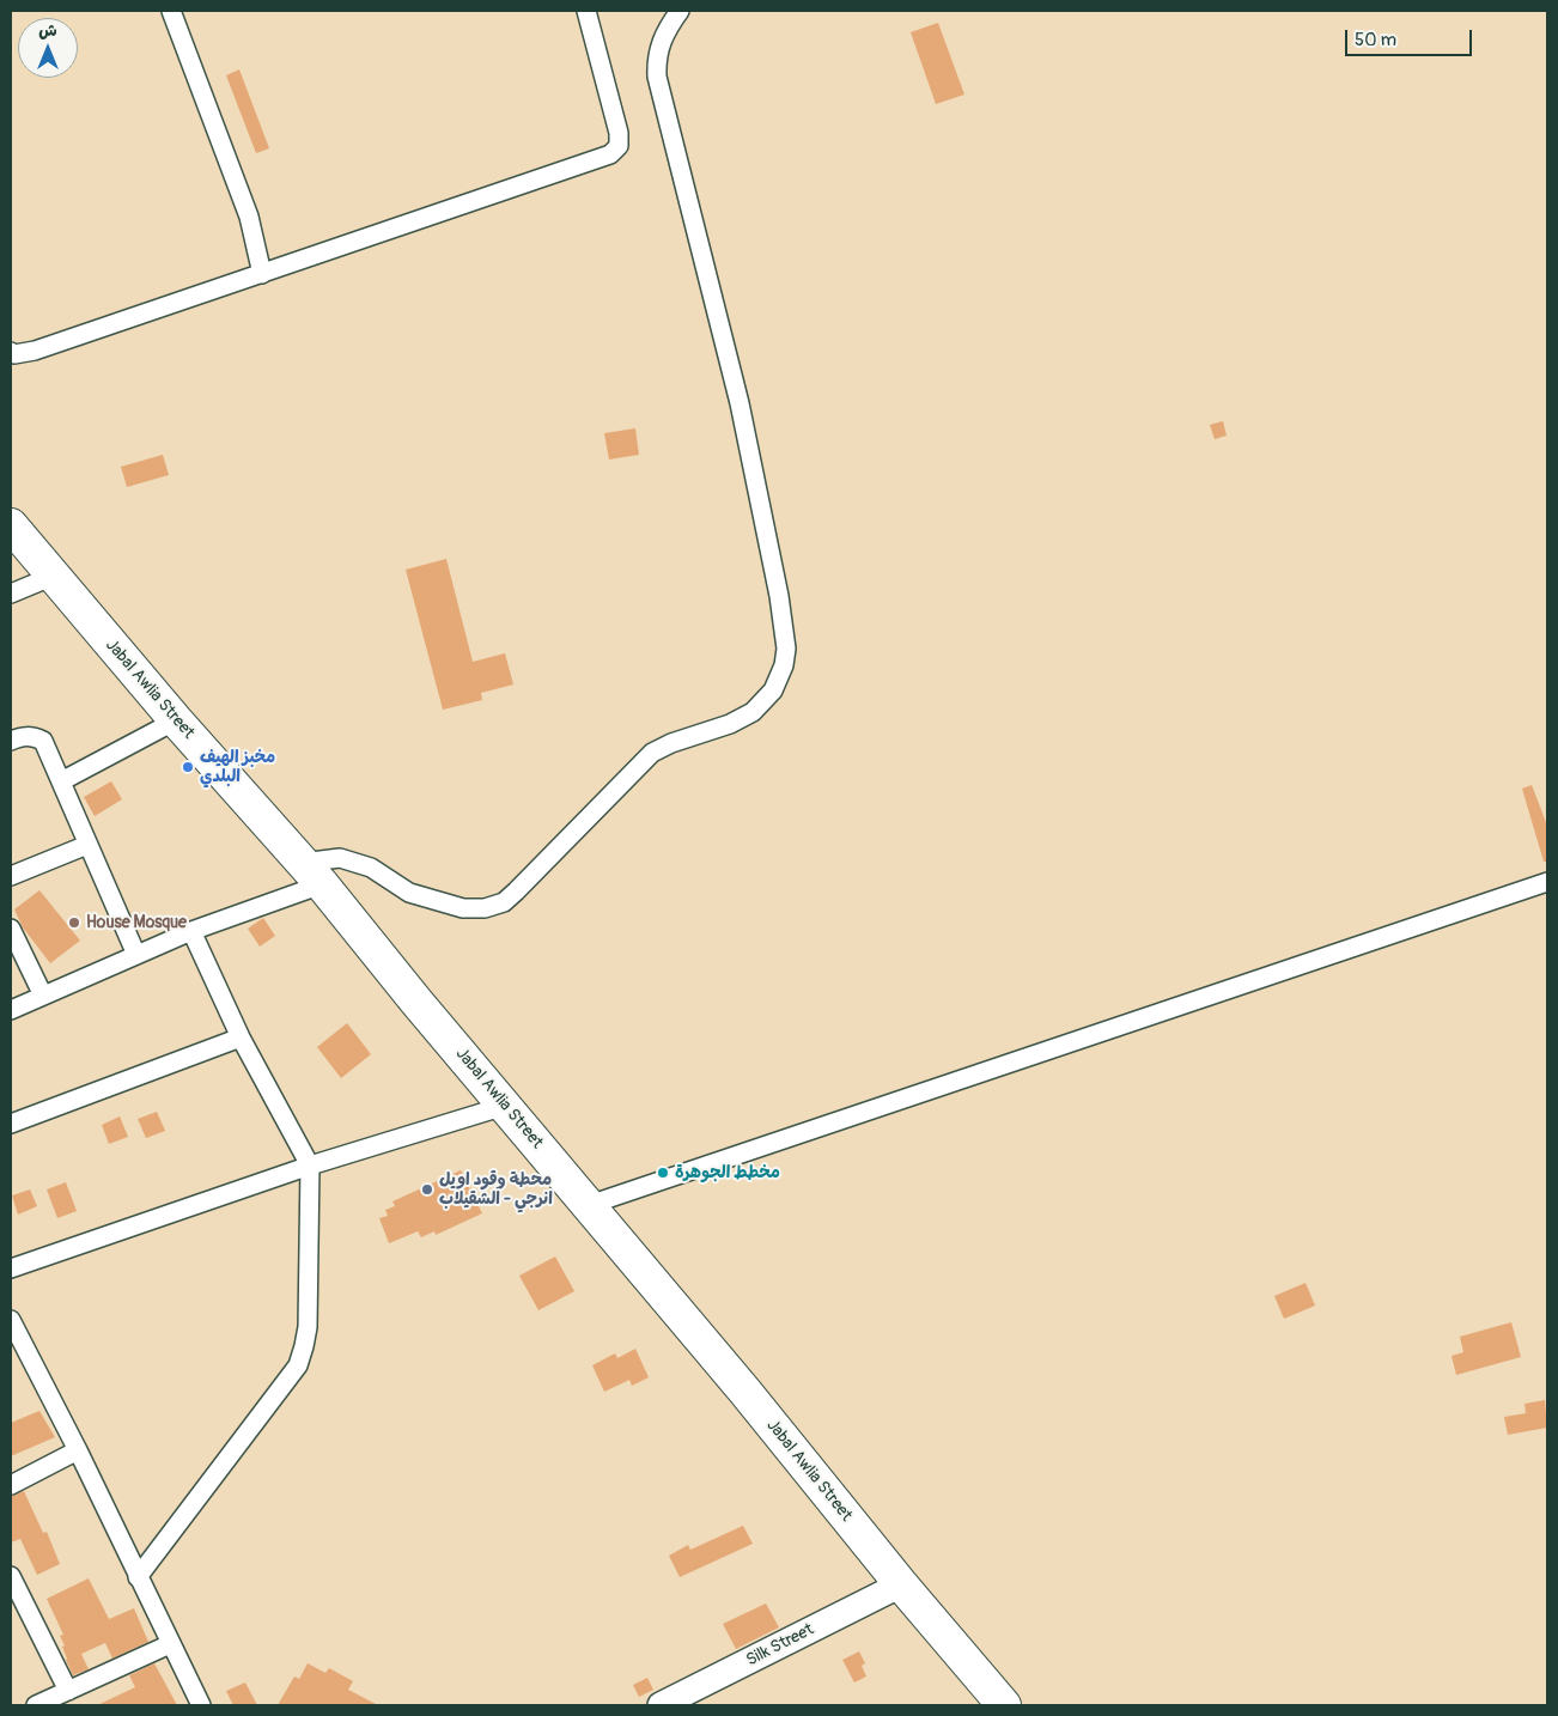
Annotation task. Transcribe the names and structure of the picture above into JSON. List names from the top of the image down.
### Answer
{
  "streets": {
    "highway": ["Jabal Awlia Street"],
    "street": ["Silk Street"]
  },
  "crossings": [
    ["Jabal Awlia Street", "Silk Street"]
  ],
  "places": [
    "مخبز الهيف البلدي",
    "House Mosque",
    "مخطط الجوهرة",
    "محطة وقود اويل انرجي - الشقيلاب"
  ],
  "scale_bar": "50 m",
  "north": "top"
}
